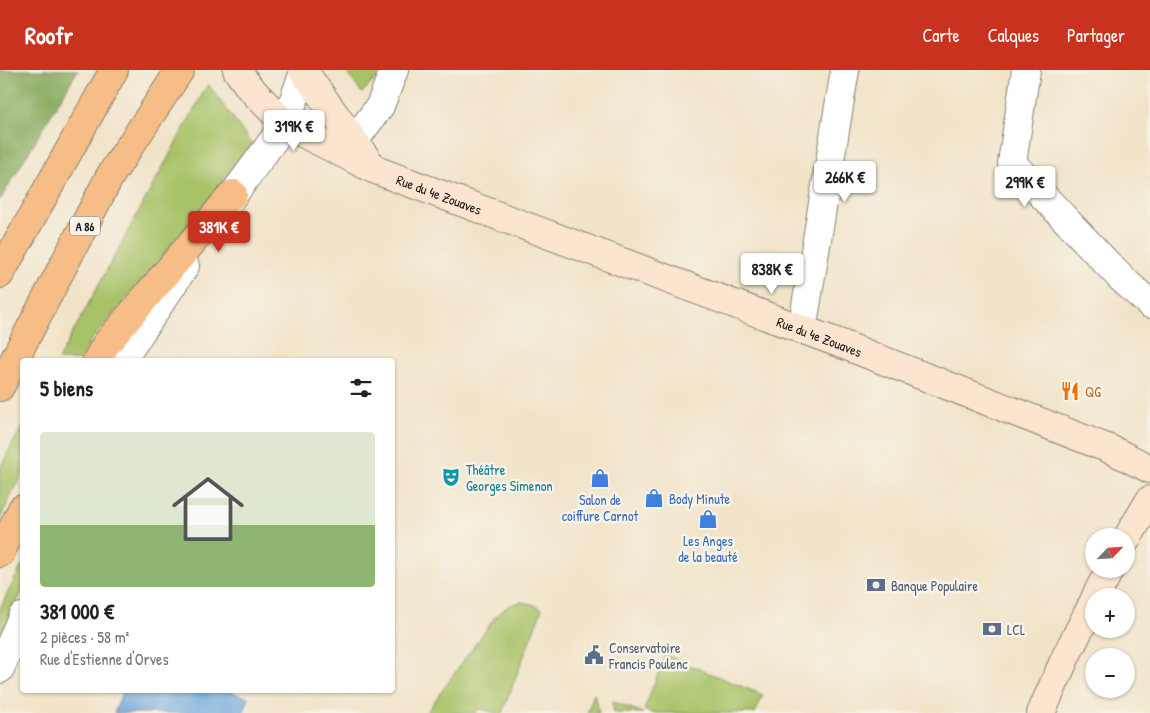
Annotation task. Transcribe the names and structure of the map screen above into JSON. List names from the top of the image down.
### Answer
{
  "streets": {
    "highway": ["A 86"],
    "main road": ["Rue du 4e Zouaves"]
  },
  "places": {
    "restaurant": ["QG"],
    "theatre": ["Théâtre Georges Simenon"],
    "shop": ["Salon de coiffure Carnot", "Body Minute", "Les Anges de la beauté"],
    "bank": ["Banque Populaire", "LCL"],
    "public building": ["Conservatoire Francis Poulenc"]
  },
  "north": "top right",
  "page": {
    "header": "Roofr",
    "nav": ["Carte", "Calques", "Partager"],
    "price": [
      "319K €",
      "266K €",
      "299K €",
      "381K €",
      "838K €"
    ],
    "heading": "5 biens",
    "list": [
      {
        "name": "381 000 €",
        "note": "2 pièces · 58 m² · Rue d'Estienne d'Orves"
      }
    ],
    "map_buttons": ["+", "−"]
  }
}
